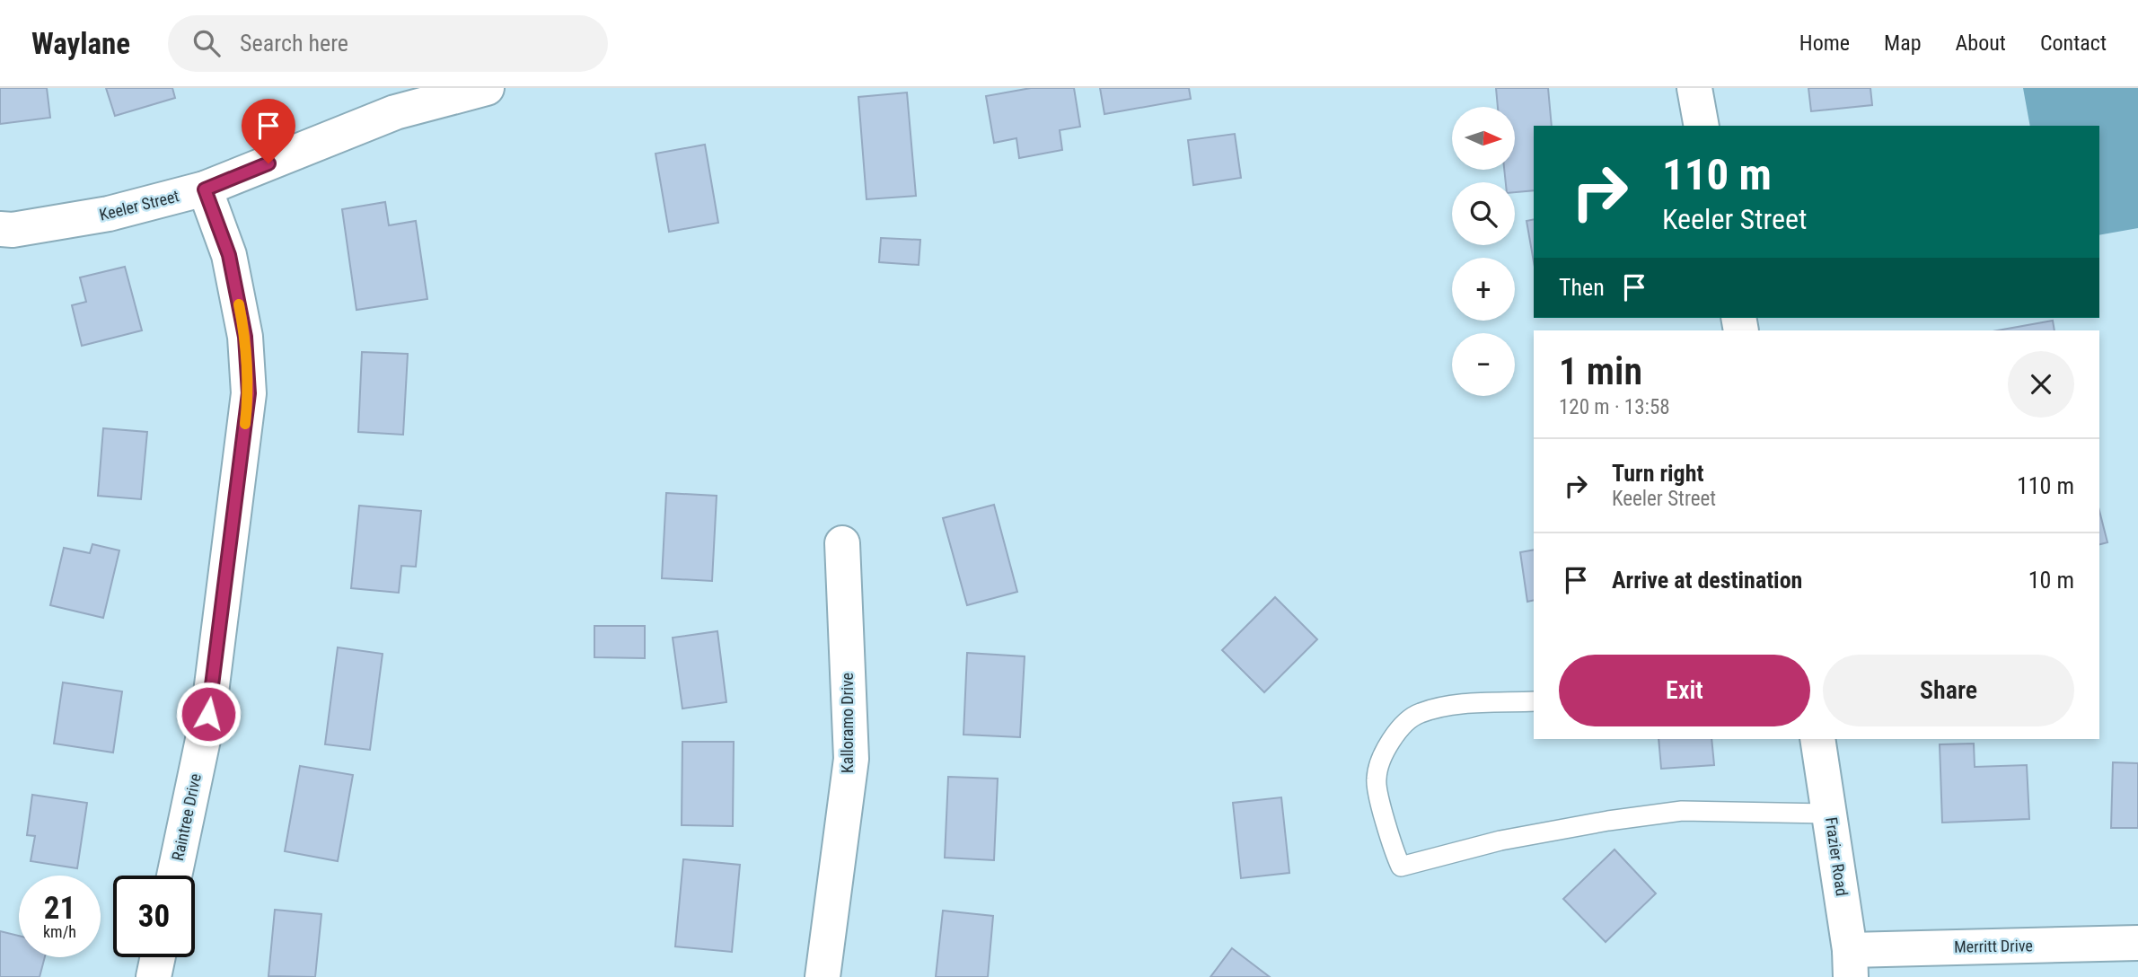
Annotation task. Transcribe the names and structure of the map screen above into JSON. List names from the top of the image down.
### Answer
{
  "streets": {
    "street": [
      "Keeler Street",
      "Kalloramo Drive",
      "Raintree Drive",
      "Frazier Road",
      "Merritt Drive"
    ]
  },
  "crossings": [
    ["Keeler Street", "Raintree Drive"],
    ["Frazier Road", "Merritt Drive"]
  ],
  "north": "right",
  "page": {
    "header": "Waylane",
    "search": "Search here",
    "nav": [
      "Home",
      "Map",
      "About",
      "Contact"
    ],
    "map_buttons": ["+", "−"],
    "turn": ["110 m", "Keeler Street"],
    "then": "Then",
    "heading": ["1 min", "120 m · 13:58"],
    "list": [
      {
        "name": "Turn right",
        "note": "Keeler Street",
        "value": "110 m"
      },
      {
        "name": "Arrive at destination",
        "value": "10 m"
      }
    ],
    "buttons": ["Exit", "Share"],
    "speed": "21 km/h",
    "limit": "30"
  }
}
